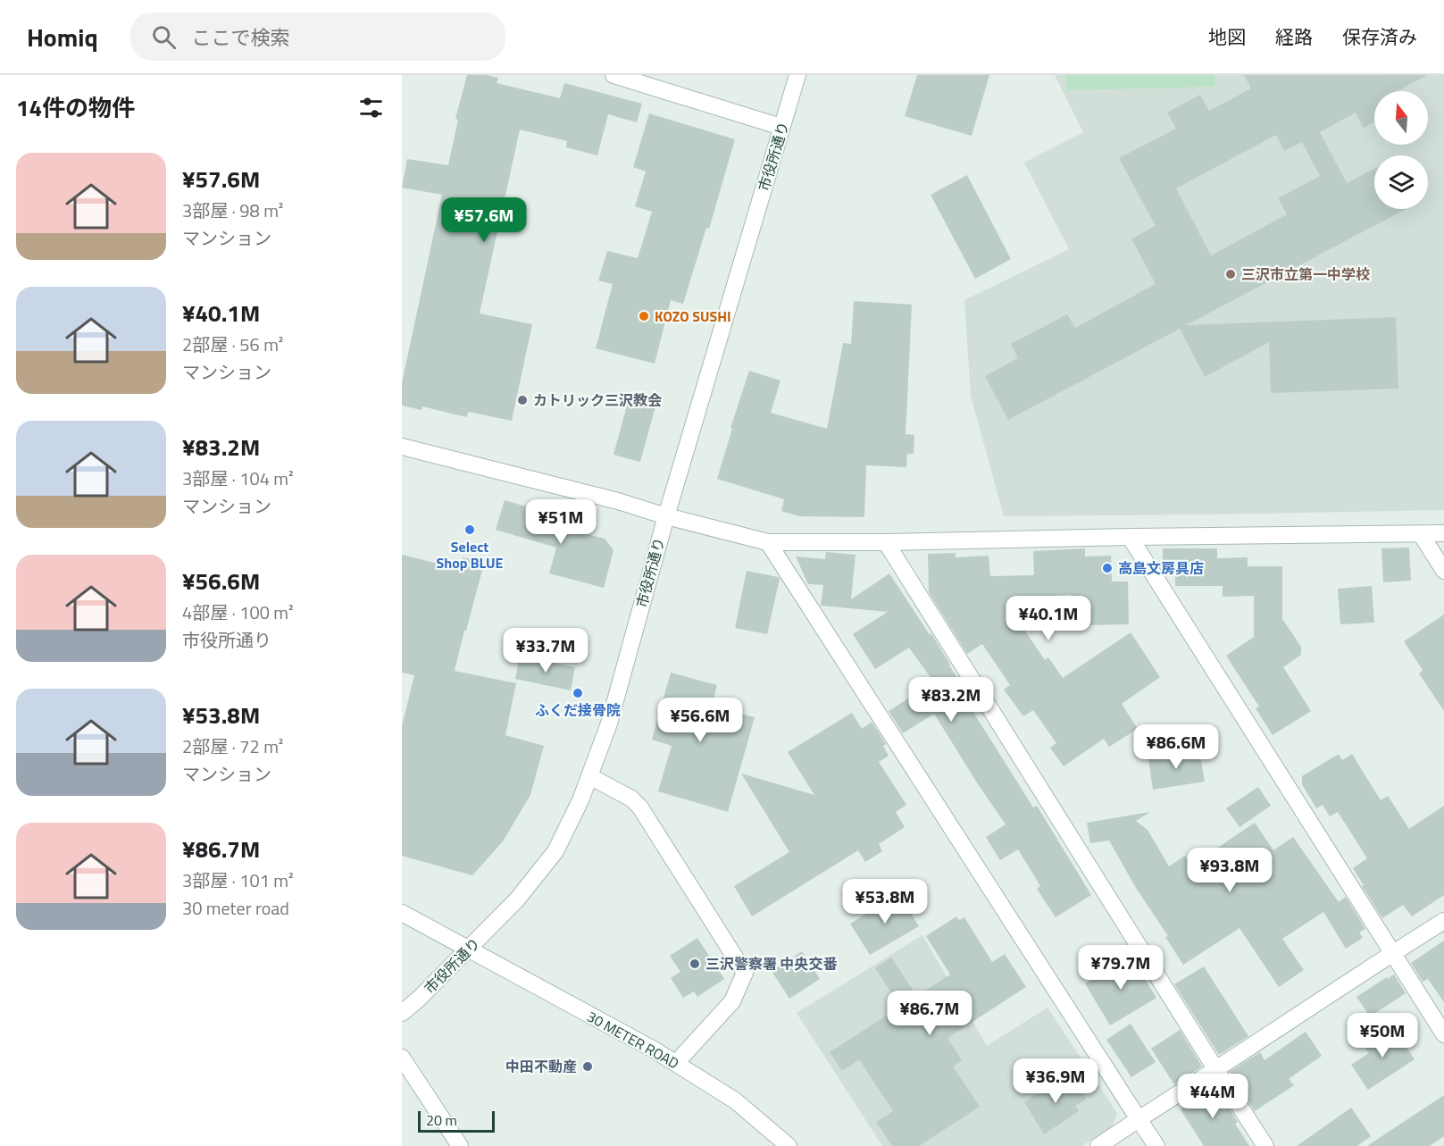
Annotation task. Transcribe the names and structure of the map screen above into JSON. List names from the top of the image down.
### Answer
{
  "streets": {
    "street": ["市役所通り", "30 METER ROAD"]
  },
  "crossings": [
    ["市役所通り", "30 METER ROAD"]
  ],
  "places": [
    "三沢市立第一中学校",
    "KOZO SUSHI",
    "カトリック三沢教会",
    "Select Shop BLUE",
    "高島文房具店",
    "ふくだ接骨院",
    "三沢警察署 中央交番",
    "中田不動産"
  ],
  "scale_bar": "20 m",
  "north": "top",
  "page": {
    "header": "Homiq",
    "search": "ここで検索",
    "nav": ["地図", "経路", "保存済み"],
    "heading": "14件の物件",
    "list": [
      {
        "name": "¥57.6M",
        "note": "3部屋 · 98 m² · マンション"
      },
      {
        "name": "¥40.1M",
        "note": "2部屋 · 56 m² · マンション"
      },
      {
        "name": "¥83.2M",
        "note": "3部屋 · 104 m² · マンション"
      },
      {
        "name": "¥56.6M",
        "note": "4部屋 · 100 m² · 市役所通り"
      },
      {
        "name": "¥53.8M",
        "note": "2部屋 · 72 m² · マンション"
      },
      {
        "name": "¥86.7M",
        "note": "3部屋 · 101 m² · 30 meter road"
      }
    ],
    "price": [
      "¥57.6M",
      "¥51M",
      "¥40.1M",
      "¥33.7M",
      "¥83.2M",
      "¥56.6M",
      "¥86.6M",
      "¥93.8M",
      "¥53.8M",
      "¥79.7M",
      "¥86.7M",
      "¥50M",
      "¥36.9M",
      "¥44M"
    ],
    "scale": "20 m"
  }
}
